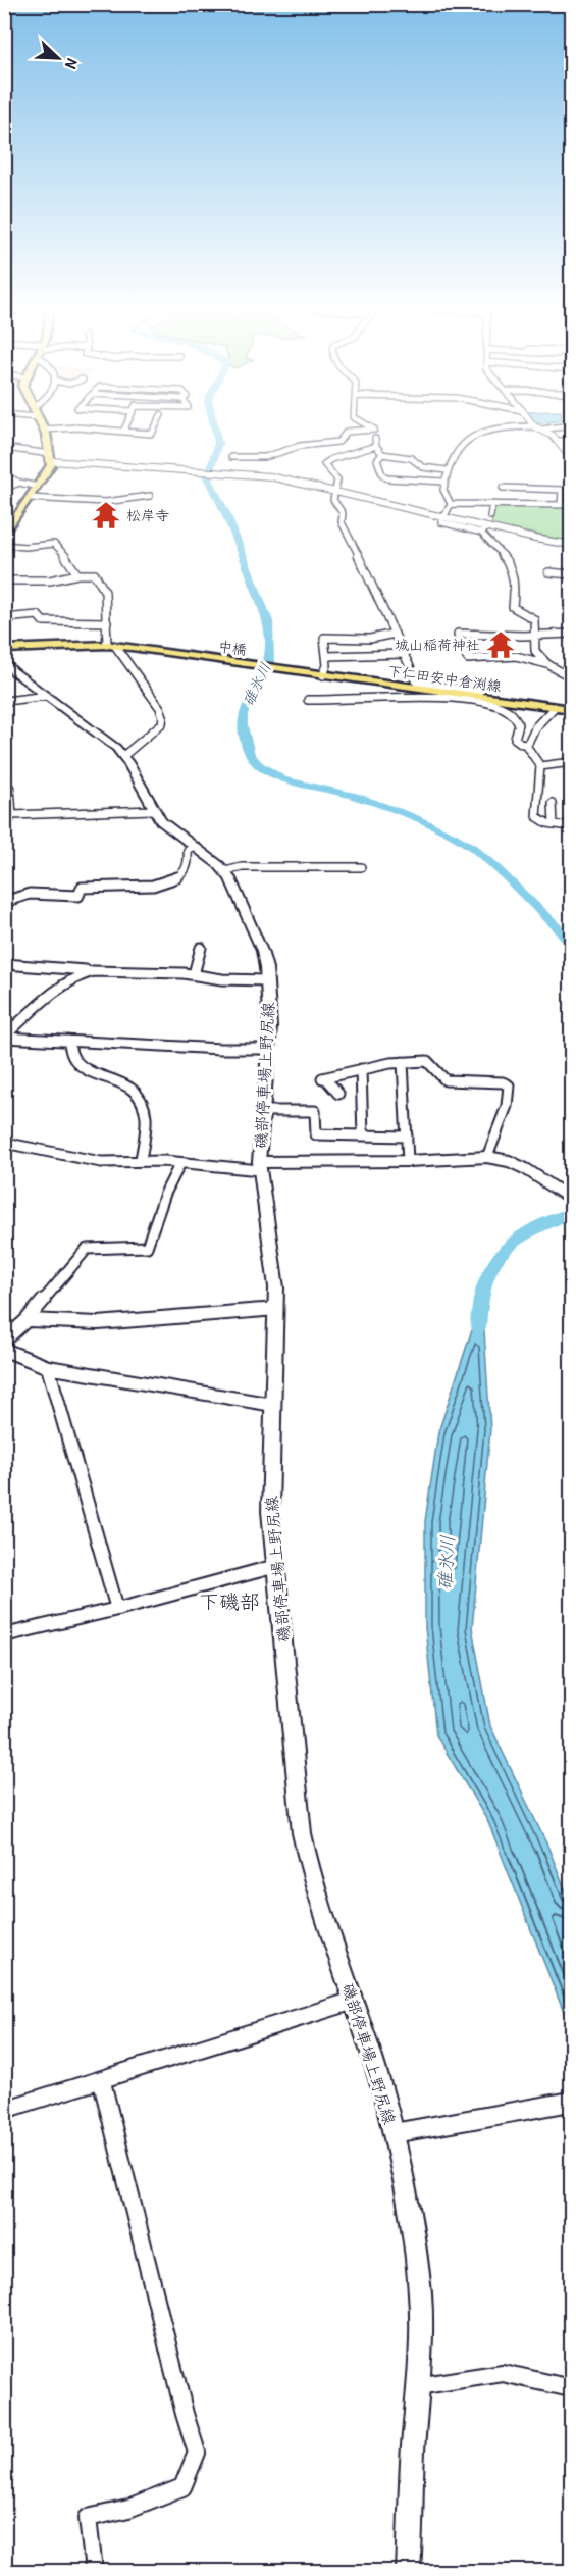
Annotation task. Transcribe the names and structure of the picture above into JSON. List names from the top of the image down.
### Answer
{
  "streets": {
    "main road": ["中橋", "下仁田安中倉渕線", "磯部停車場上野尻線"]
  },
  "crossings": [
    ["中橋", "下仁田安中倉渕線"]
  ],
  "districts": ["下磯部"],
  "water": ["碓氷川"],
  "places": {
    "temple": ["松岸寺", "城山稲荷神社"]
  },
  "north": "bottom right"
}
